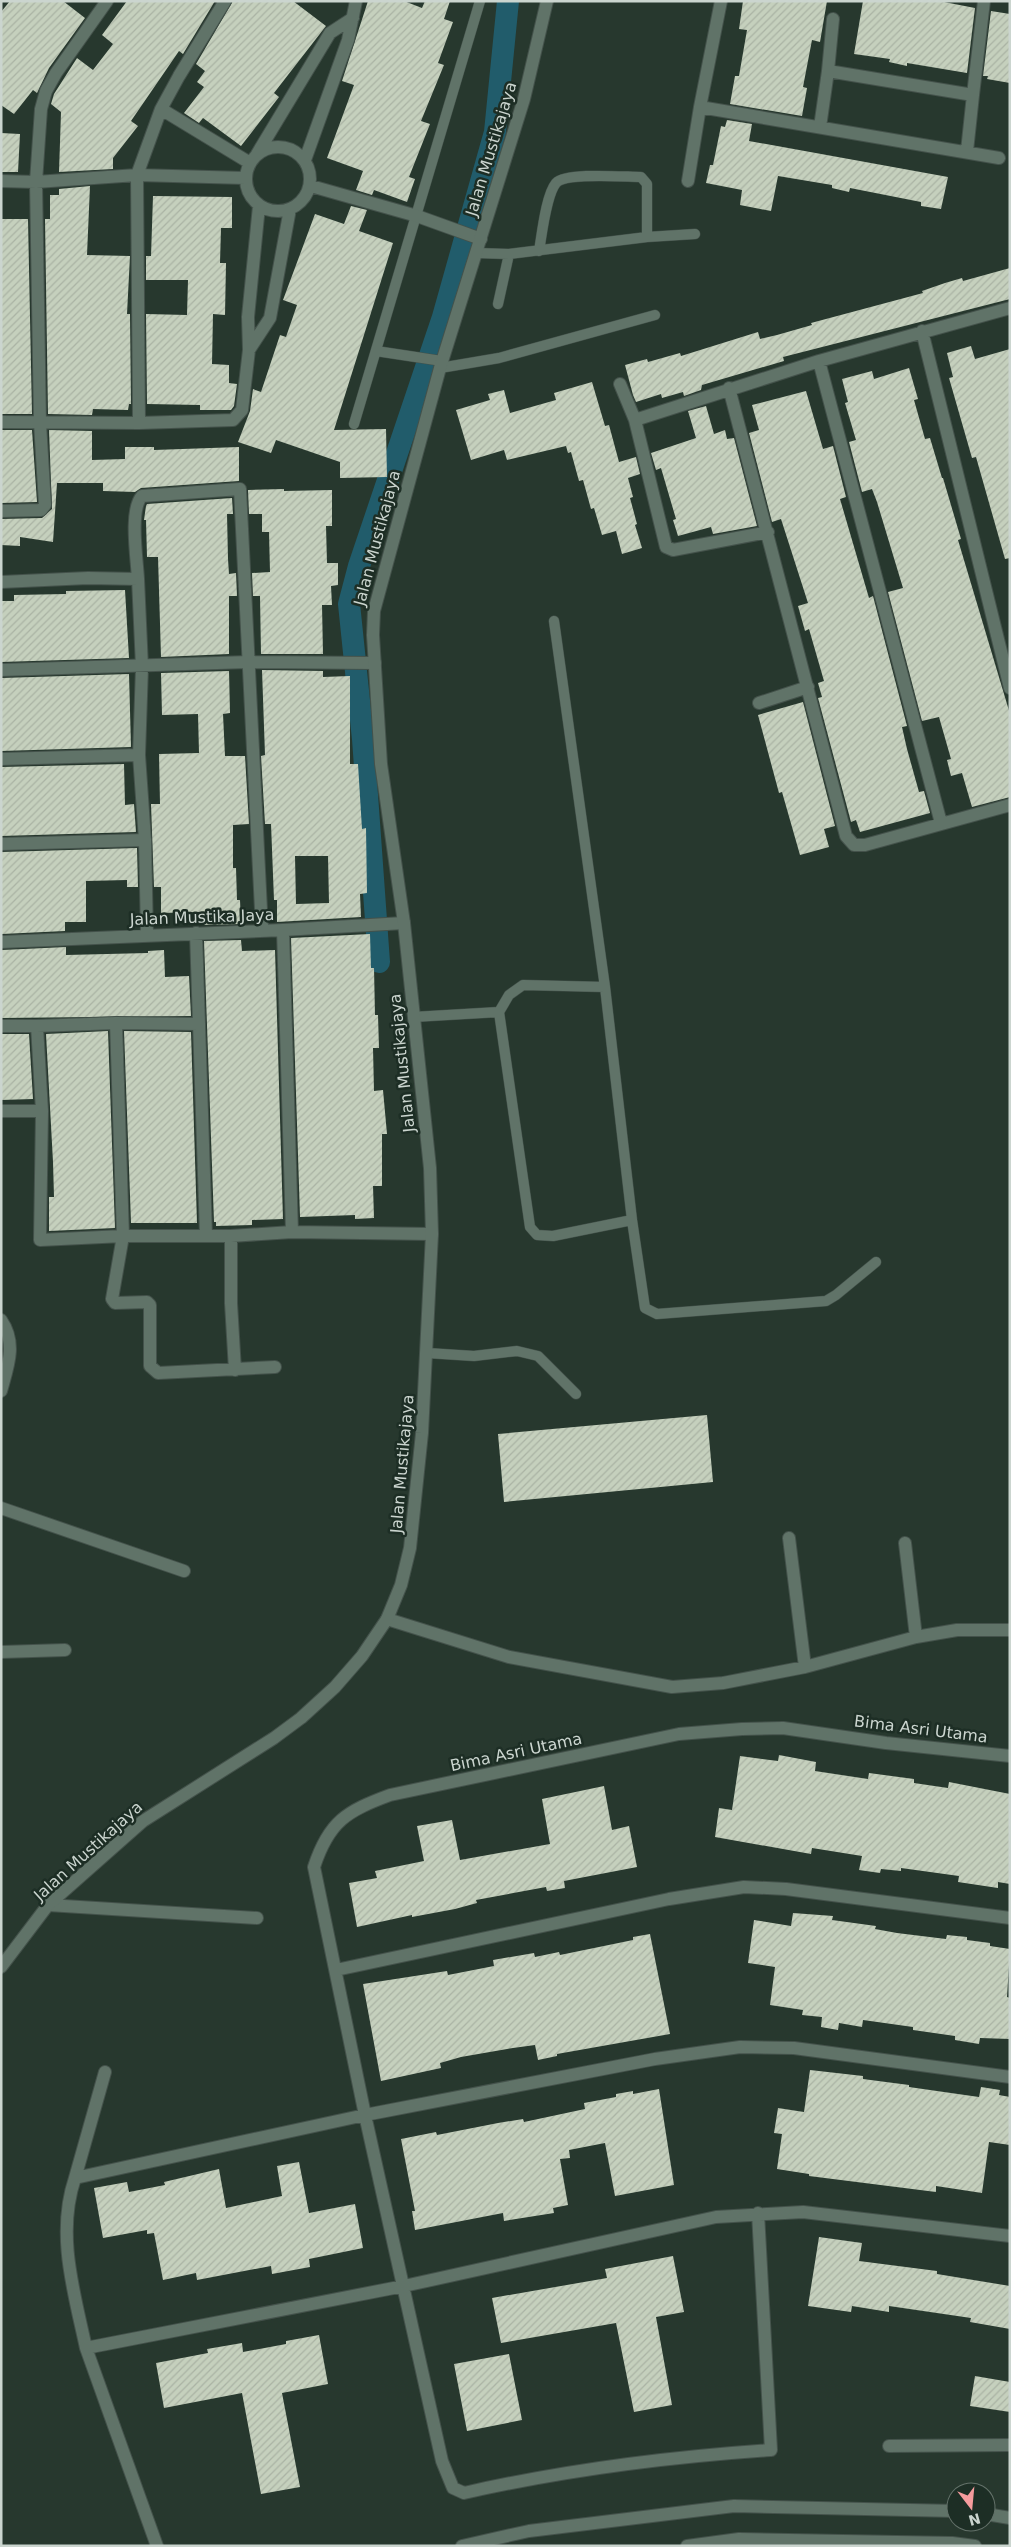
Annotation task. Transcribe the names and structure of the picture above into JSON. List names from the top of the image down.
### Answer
{
  "streets": {
    "street": ["Jalan Mustikajaya", "Jalan Mustika Jaya", "Bima Asri Utama"]
  },
  "crossings": [
    ["Jalan Mustikajaya", "Jalan Mustika Jaya"]
  ],
  "north": "bottom"
}
